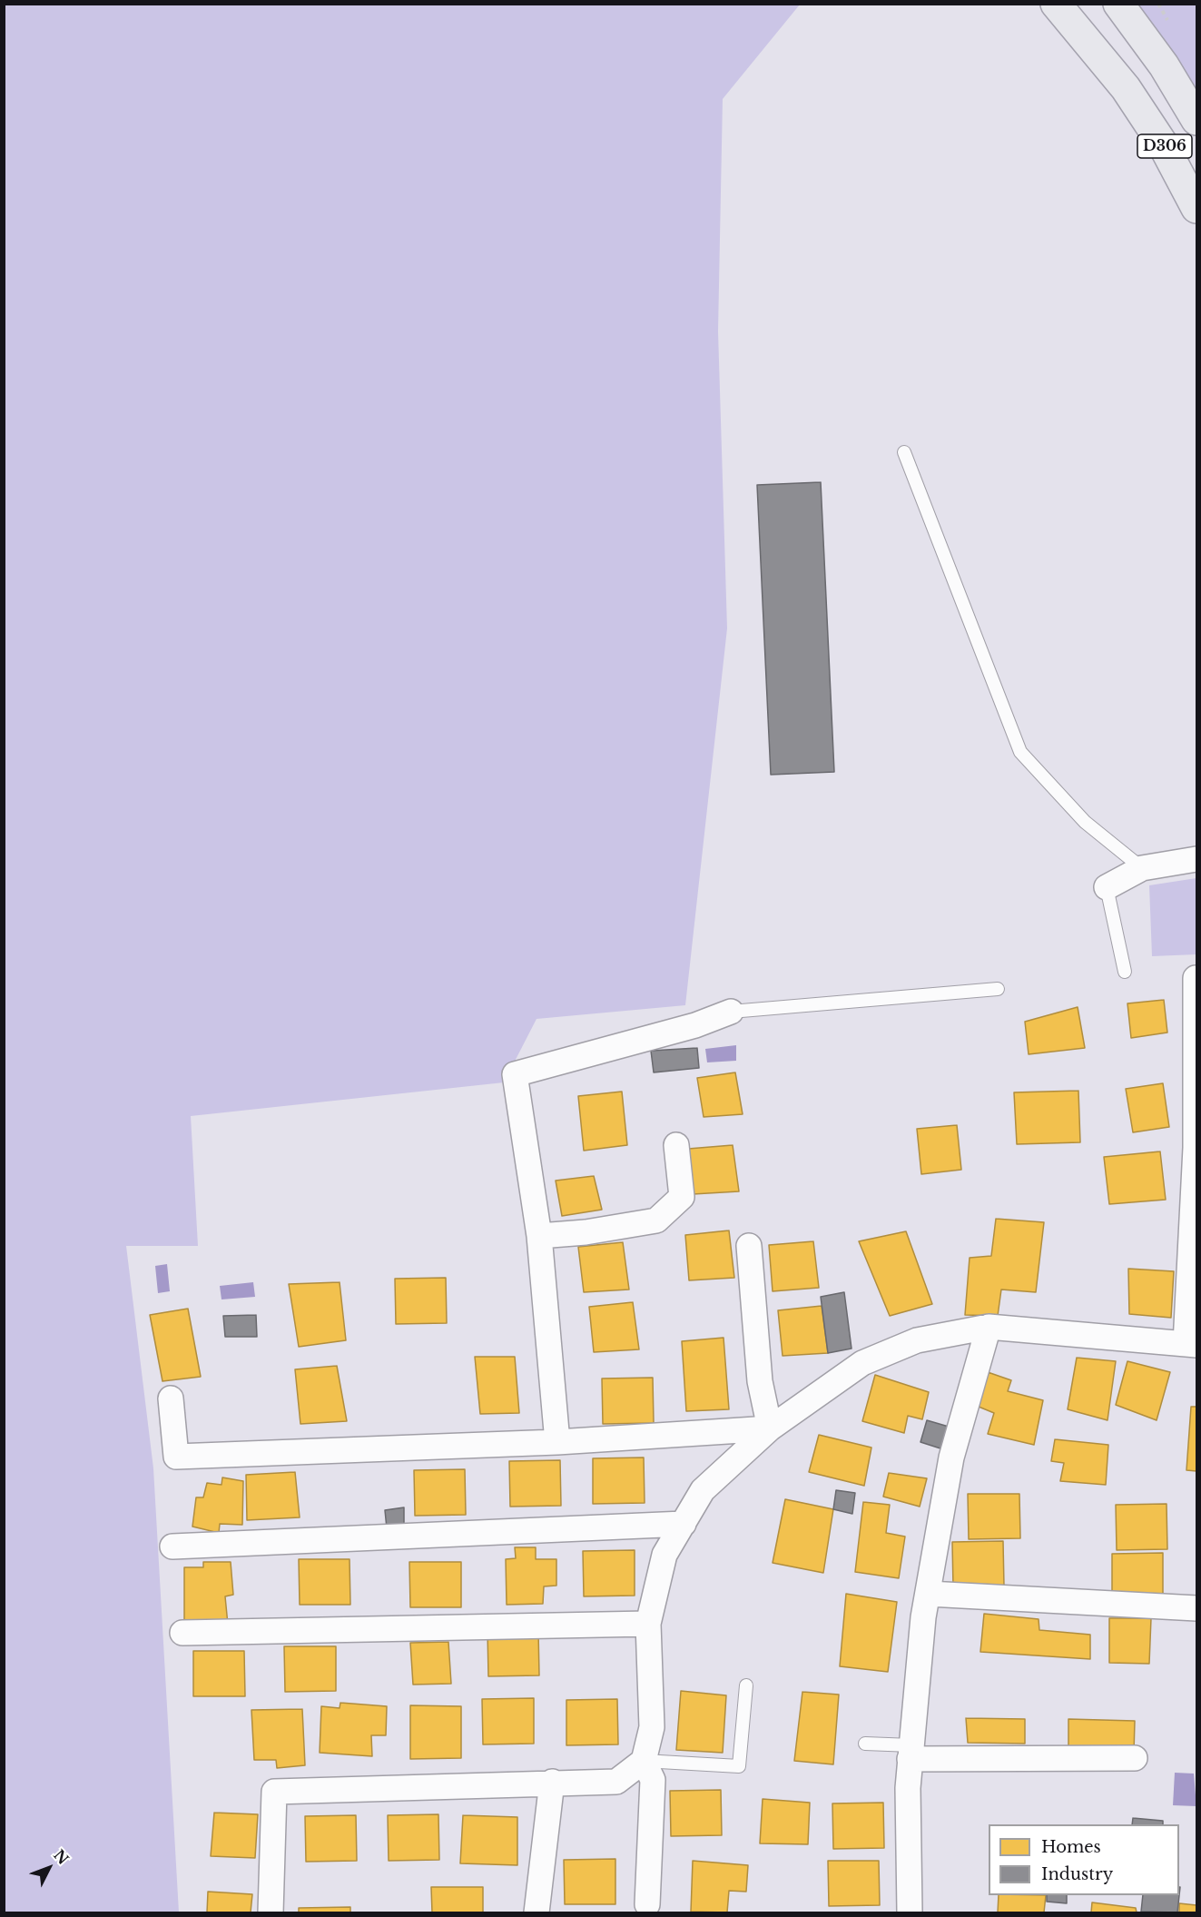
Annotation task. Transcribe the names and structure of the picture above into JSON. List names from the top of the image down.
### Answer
{
  "streets": {
    "main road": ["D306"]
  },
  "legend": ["Homes", "Industry"],
  "north": "top right"
}
